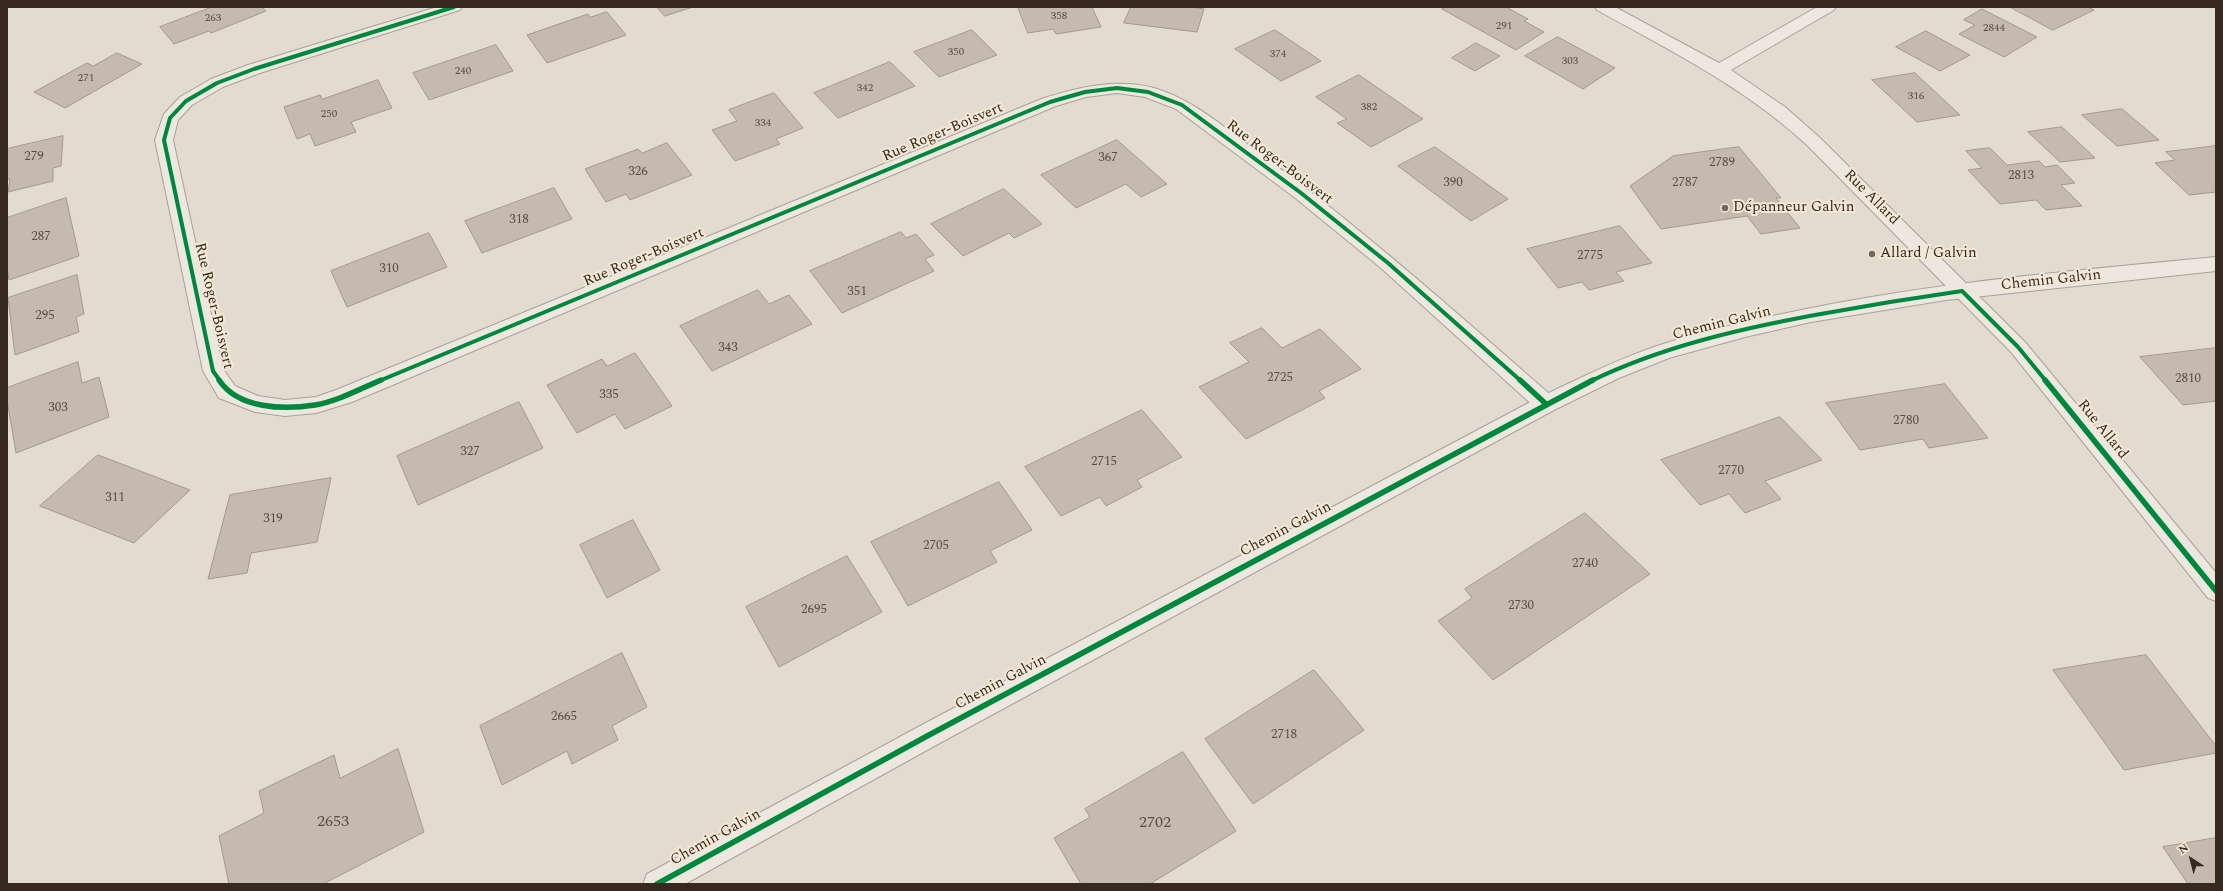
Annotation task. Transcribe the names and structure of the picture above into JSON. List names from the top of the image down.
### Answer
{
  "streets": {
    "street": ["Rue Roger-Boisvert", "Rue Allard", "Chemin Galvin"]
  },
  "crossings": [
    ["Rue Roger-Boisvert", "Chemin Galvin"],
    ["Rue Allard", "Chemin Galvin"]
  ],
  "places": ["Dépanneur Galvin", "Allard / Galvin"],
  "house_numbers": [
    "358",
    "263",
    "291",
    "2844",
    "350",
    "374",
    "303",
    "240",
    "271",
    "342",
    "316",
    "382",
    "250",
    "334",
    "279",
    "367",
    "2789",
    "326",
    "2813",
    "390",
    "2787",
    "318",
    "287",
    "2775",
    "310",
    "351",
    "295",
    "343",
    "2725",
    "2810",
    "335",
    "303",
    "2780",
    "327",
    "2715",
    "2770",
    "311",
    "319",
    "2705",
    "2740",
    "2730",
    "2695",
    "2665",
    "2718",
    "2653",
    "2702"
  ],
  "north": "top left"
}
